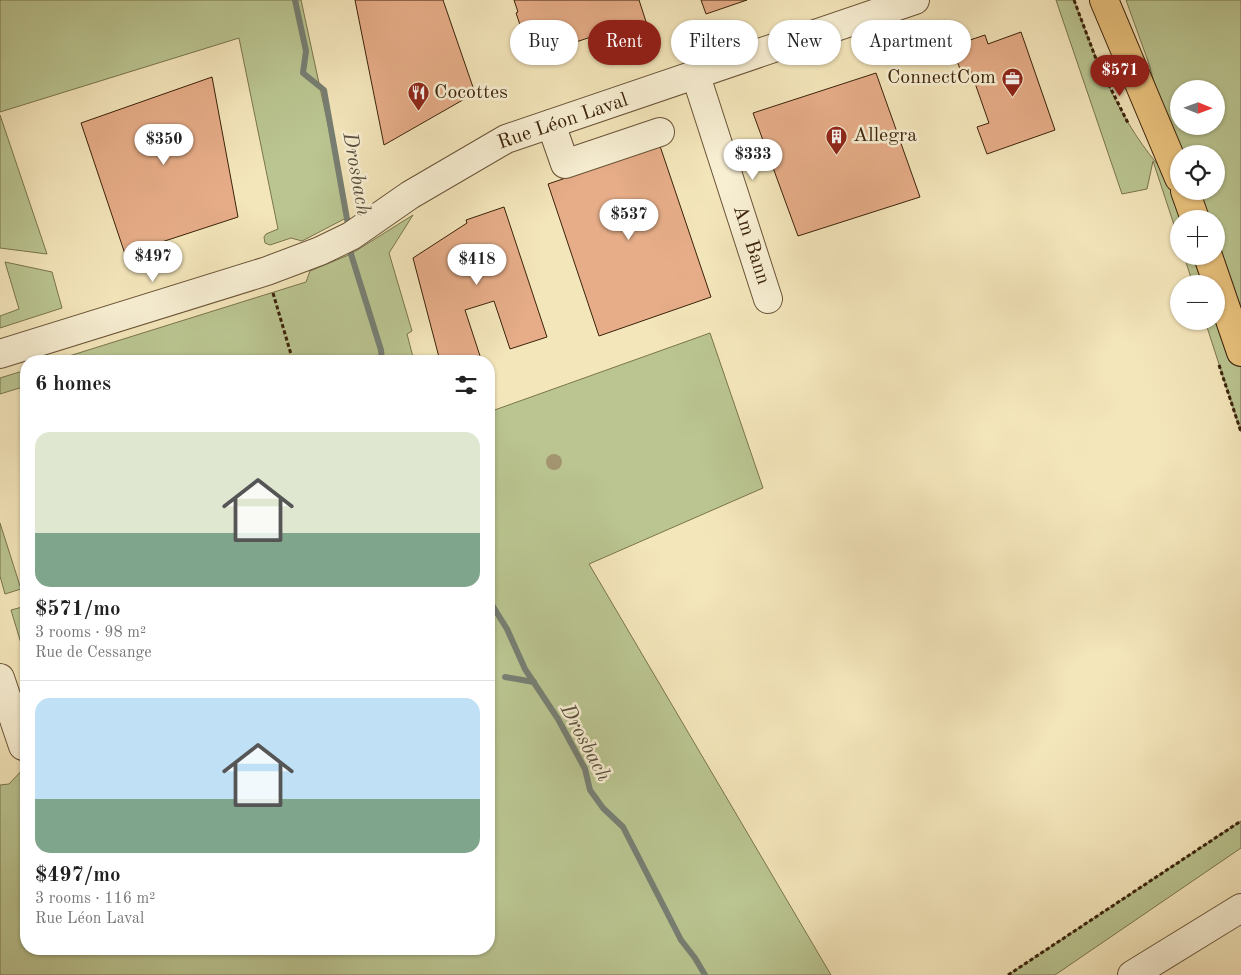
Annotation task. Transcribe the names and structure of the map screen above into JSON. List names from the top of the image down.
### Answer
{
  "streets": {
    "street": ["Rue Léon Laval", "Am Bann"]
  },
  "crossings": [
    ["Rue Léon Laval", "Am Bann"]
  ],
  "water": ["Drosbach"],
  "places": {
    "office": ["ConnectCom"],
    "restaurant": ["Cocottes"],
    "building": ["Allegra"]
  },
  "north": "right",
  "page": {
    "chip": [
      "Buy",
      "Rent",
      "Filters",
      "New",
      "Apartment"
    ],
    "price": [
      "$571",
      "$350",
      "$333",
      "$537",
      "$497",
      "$418"
    ],
    "map_buttons": ["+", "−"],
    "heading": "6 homes",
    "list": [
      {
        "name": "$571/mo",
        "note": "3 rooms · 98 m² · Rue de Cessange"
      },
      {
        "name": "$497/mo",
        "note": "3 rooms · 116 m² · Rue Léon Laval"
      }
    ]
  }
}
